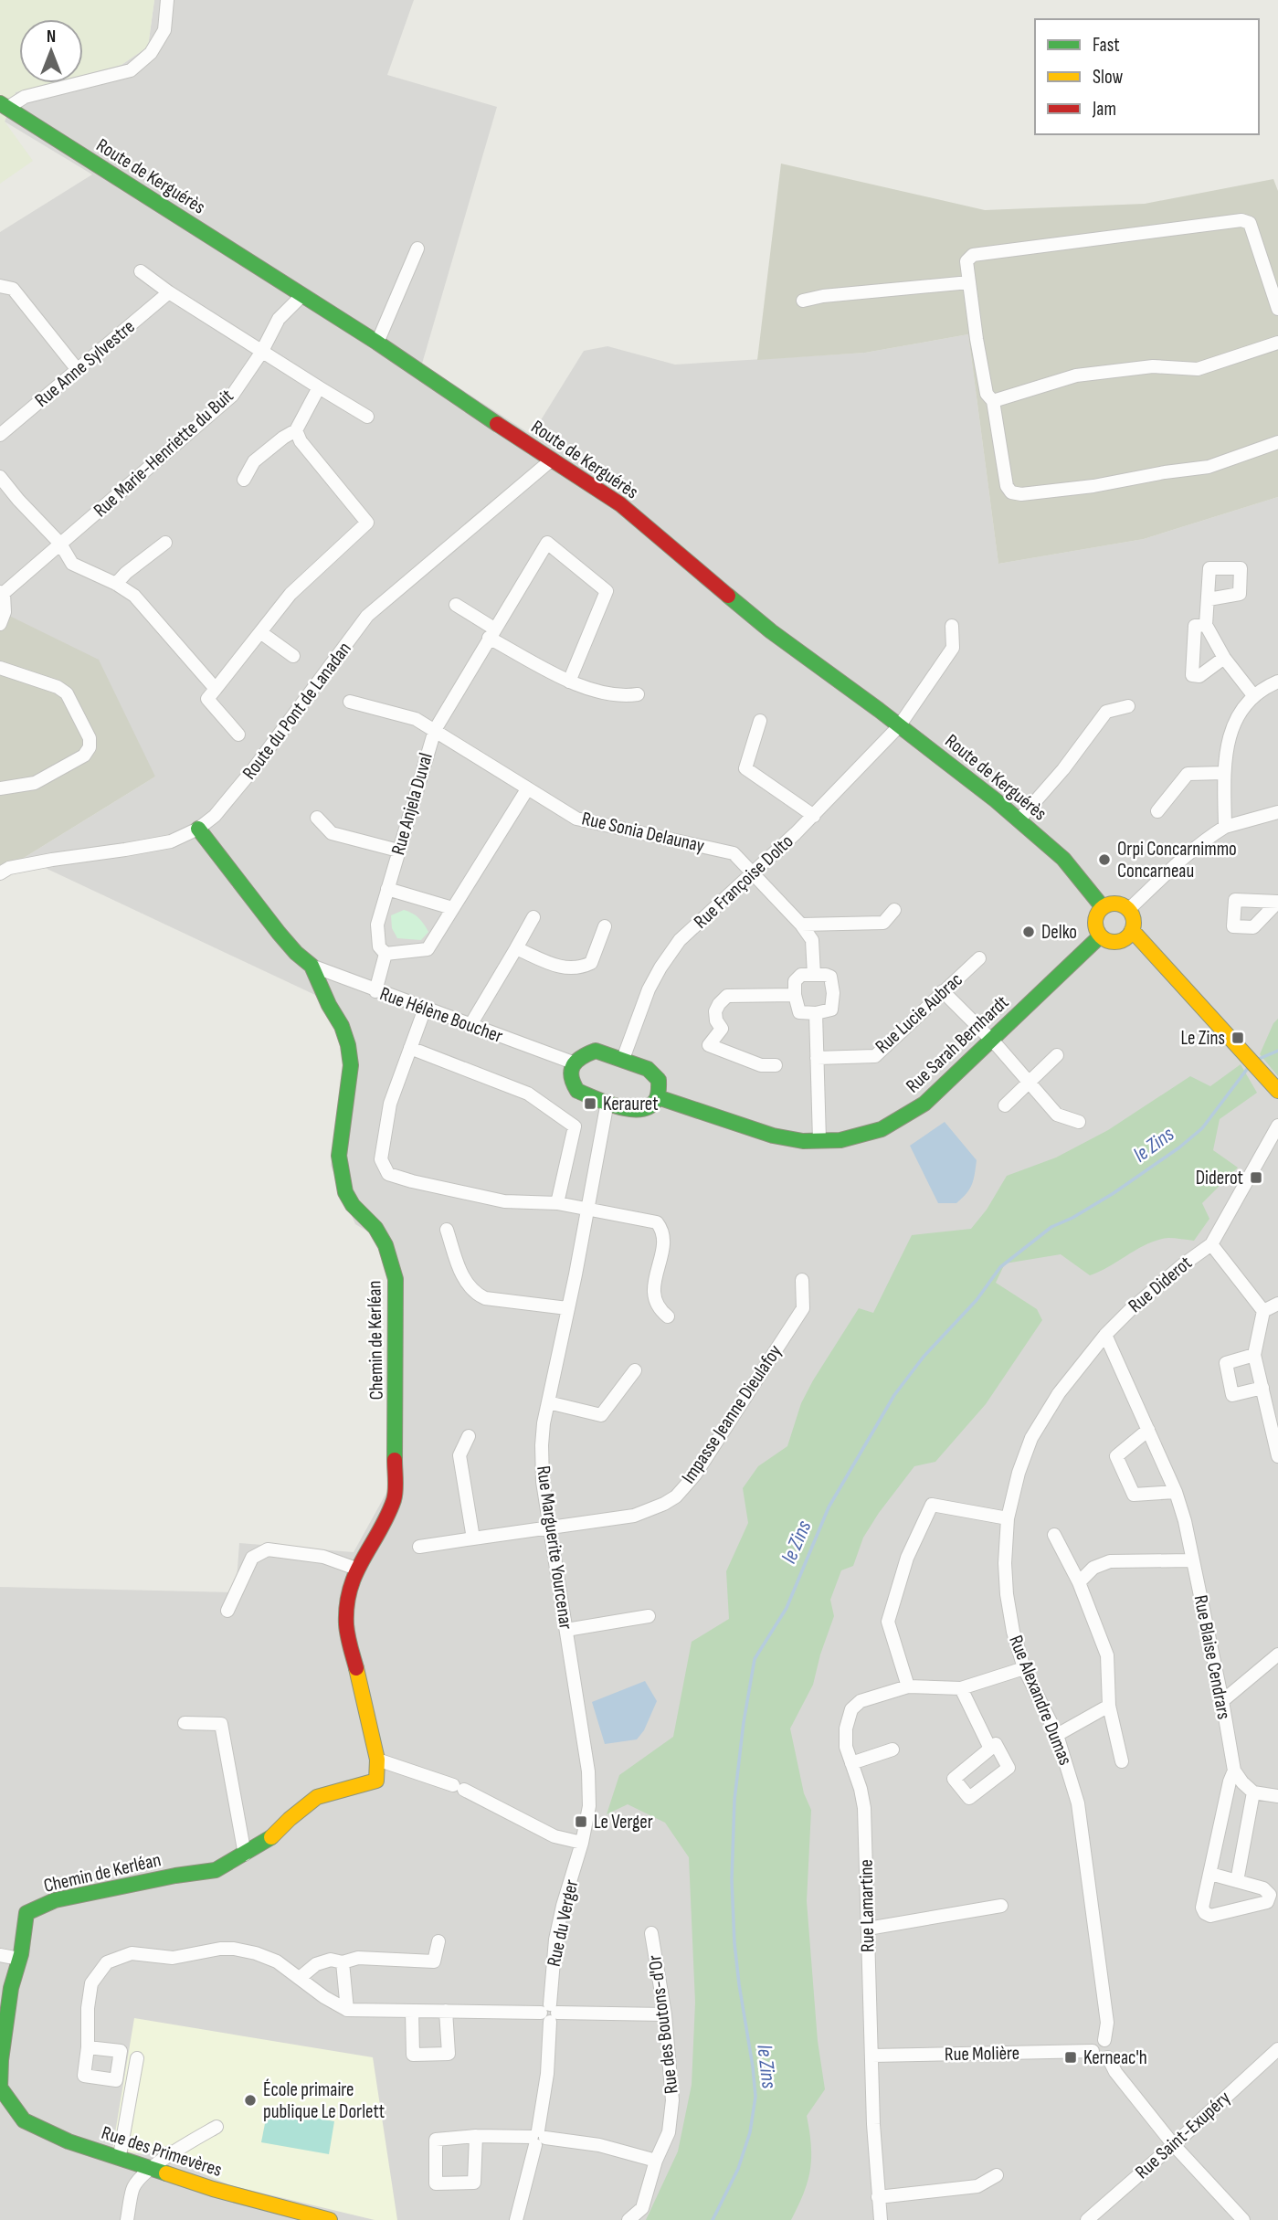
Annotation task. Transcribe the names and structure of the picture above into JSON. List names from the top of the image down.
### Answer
{
  "streets": {
    "street": [
      "Route de Kerguérès",
      "Rue Anne Sylvestre",
      "Rue Marie-Henriette du Buit",
      "Route du Pont de Lanadan",
      "Rue Anjela Duval",
      "Rue Sonia Delaunay",
      "Rue Françoise Dolto",
      "Rue Lucie Aubrac",
      "Rue Hélène Boucher",
      "Rue Sarah Bernhardt",
      "Rue Diderot",
      "Chemin de Kerléan",
      "Impasse Jeanne Dieulafoy",
      "Rue Marguerite Yourcenar",
      "Rue Blaise Cendrars",
      "Rue Alexandre Dumas",
      "Rue Lamartine",
      "Rue du Verger",
      "Rue des Boutons-d'Or",
      "Rue Molière",
      "Rue Saint-Exupéry",
      "Rue des Primevères"
    ]
  },
  "crossings": [
    ["Route de Kerguérès", "Rue Marie-Henriette du Buit"],
    ["Route de Kerguérès", "Route du Pont de Lanadan"],
    ["Route de Kerguérès", "Rue Françoise Dolto"],
    ["Route de Kerguérès", "Rue Sarah Bernhardt"],
    ["Route du Pont de Lanadan", "Chemin de Kerléan"],
    ["Rue Anjela Duval", "Rue Sonia Delaunay"],
    ["Rue Sonia Delaunay", "Rue Françoise Dolto"],
    ["Rue Hélène Boucher", "Chemin de Kerléan"],
    ["Rue Diderot", "Rue Blaise Cendrars"],
    ["Rue Diderot", "Rue Alexandre Dumas"],
    ["Chemin de Kerléan", "Rue des Primevères"],
    ["Impasse Jeanne Dieulafoy", "Rue Marguerite Yourcenar"],
    ["Rue Marguerite Yourcenar", "Rue du Verger"],
    ["Rue Alexandre Dumas", "Rue Lamartine"],
    ["Rue Alexandre Dumas", "Rue Molière"],
    ["Rue Lamartine", "Rue Molière"]
  ],
  "water": ["le Zins"],
  "places": {
    "other": ["Orpi Concarnimmo Concarneau", "Delko", "École primaire publique Le Dorlett"],
    "transit": [
      "Le Zins",
      "Kerauret",
      "Diderot",
      "Le Verger",
      "Kerneac'h"
    ]
  },
  "legend": ["Fast", "Slow", "Jam"],
  "north": "top"
}
